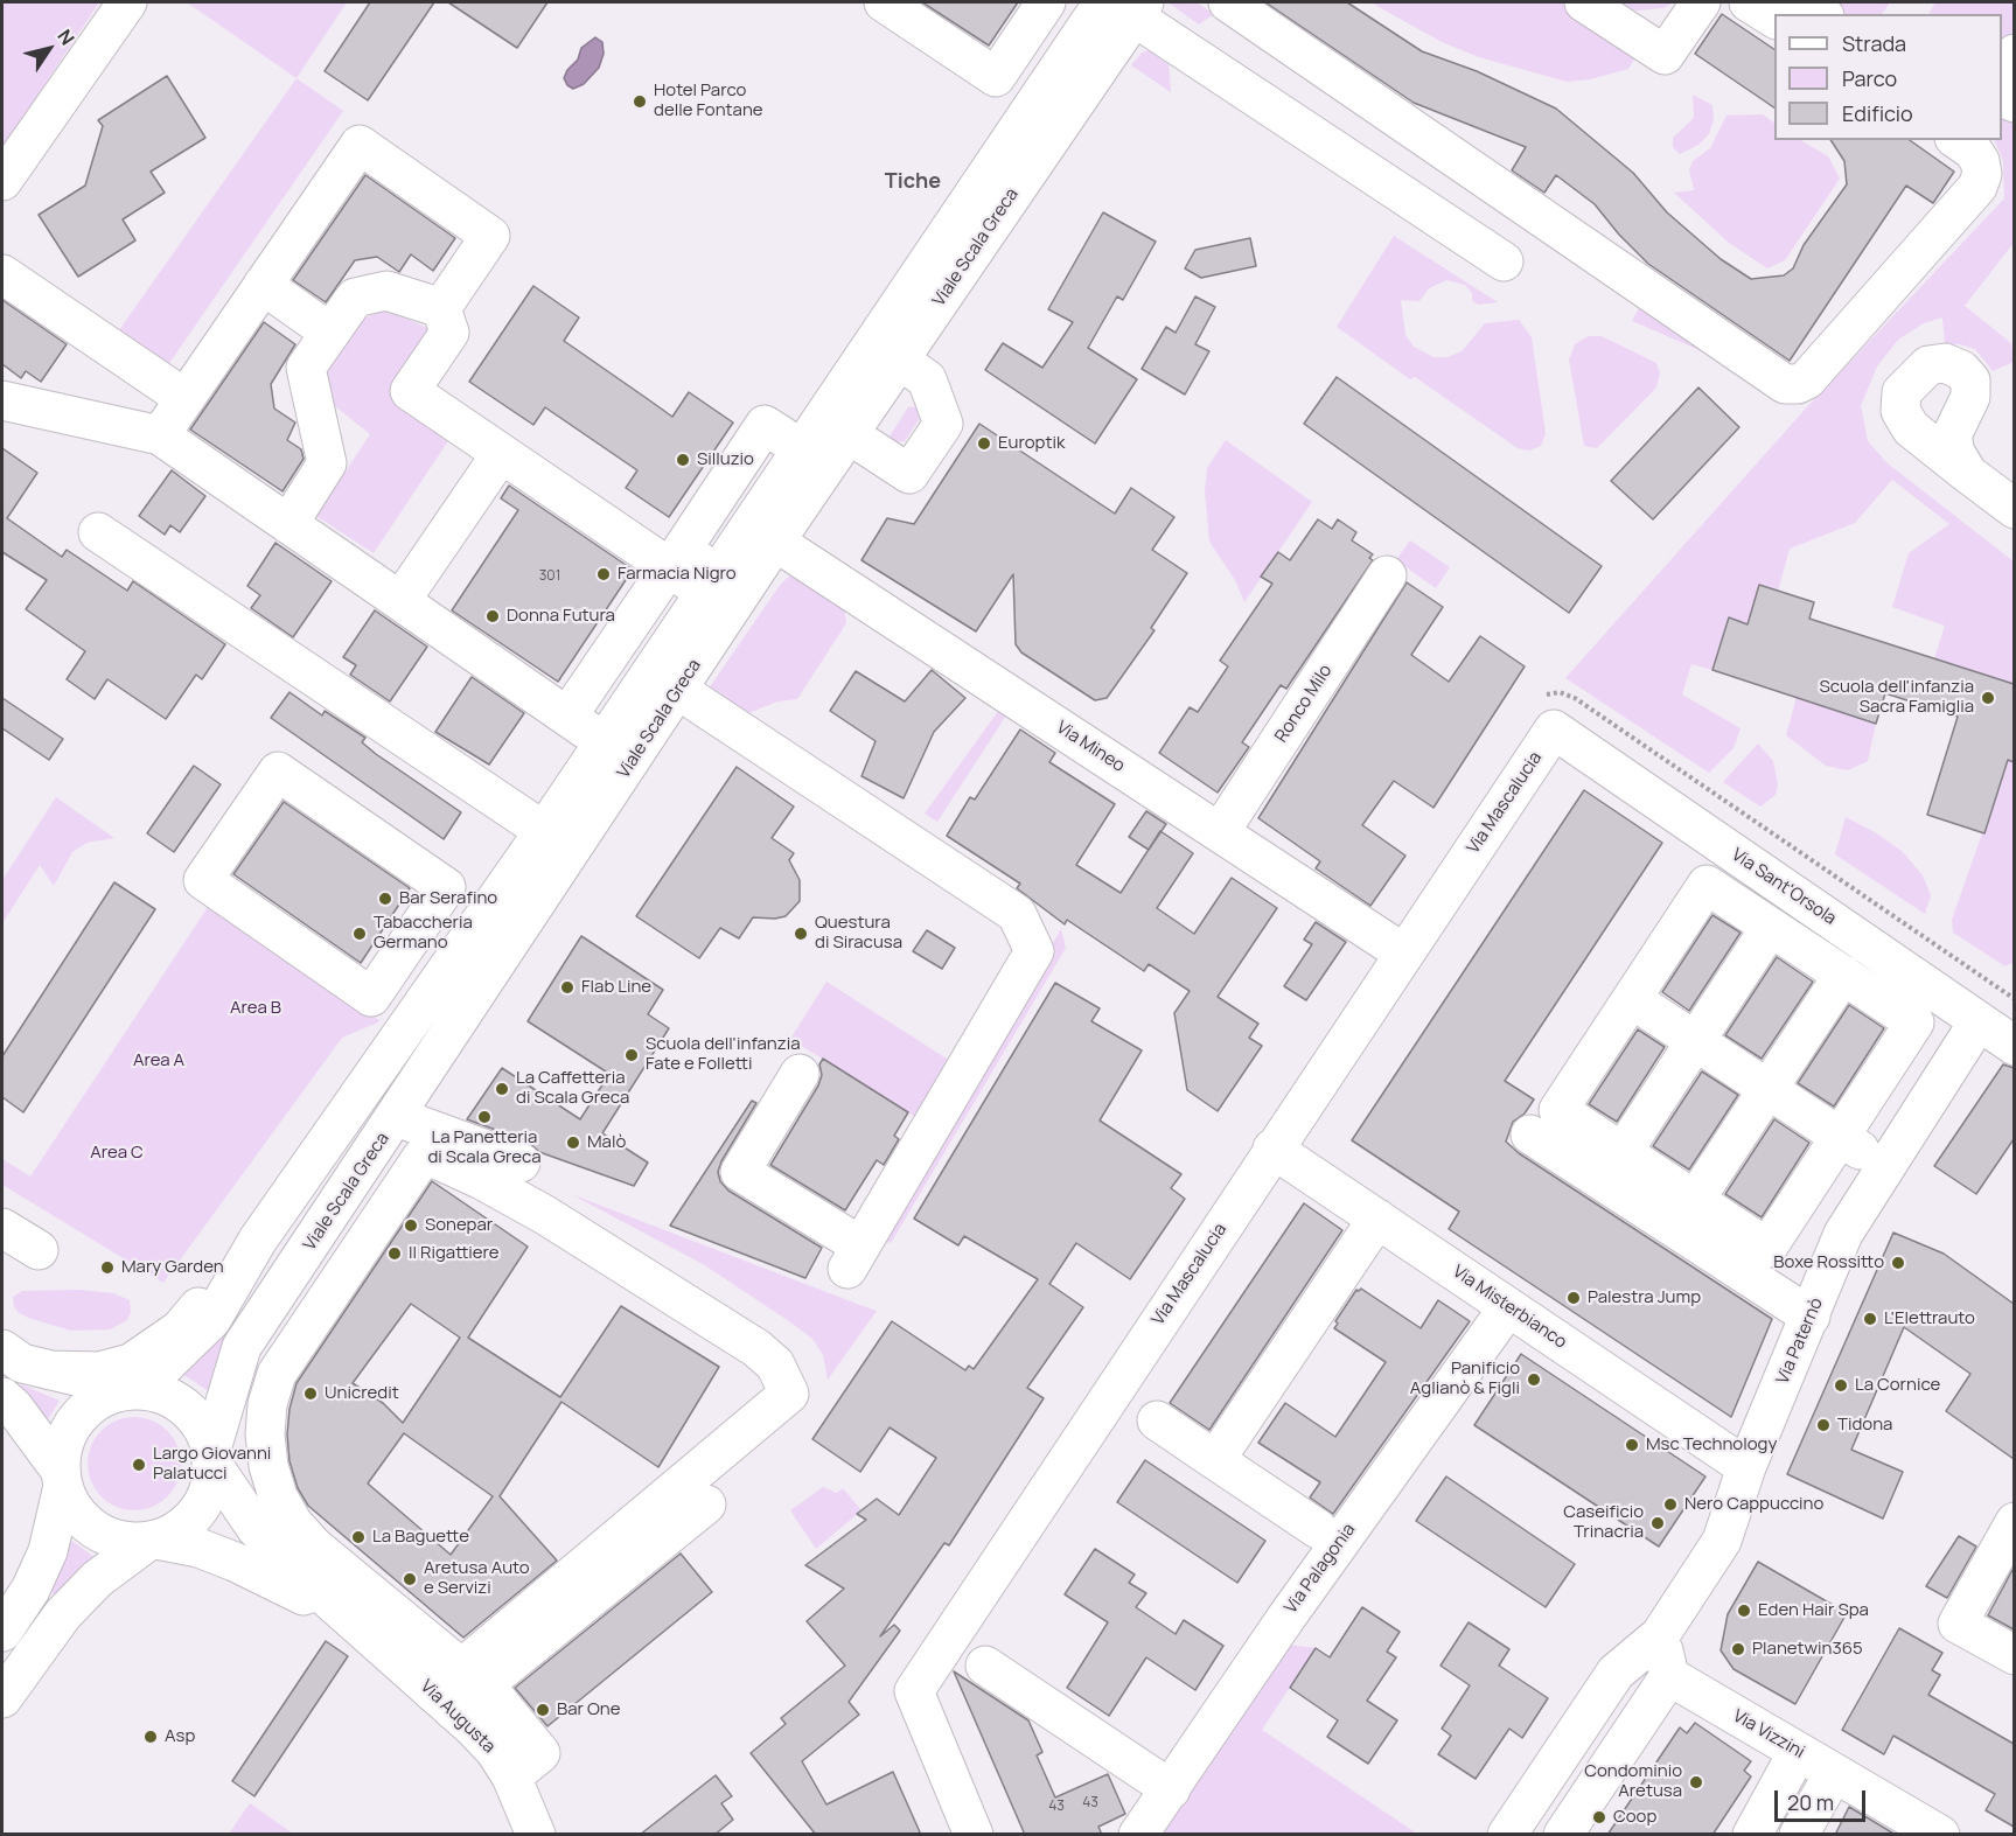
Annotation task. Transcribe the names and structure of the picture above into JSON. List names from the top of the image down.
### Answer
{
  "streets": {
    "street": [
      "Viale Scala Greca",
      "Ronco Milo",
      "Via Mineo",
      "Via Mascalucia",
      "Via Sant'Orsola",
      "Via Misterbianco",
      "Via Paternò",
      "Via Palagonia",
      "Via Augusta",
      "Via Vizzini"
    ]
  },
  "crossings": [
    ["Viale Scala Greca", "Via Mineo"],
    ["Ronco Milo", "Via Mineo"],
    ["Via Mineo", "Via Mascalucia"],
    ["Via Mascalucia", "Via Sant'Orsola"],
    ["Via Mascalucia", "Via Misterbianco"],
    ["Via Sant'Orsola", "Via Paternò"],
    ["Via Misterbianco", "Via Paternò"],
    ["Via Misterbianco", "Via Palagonia"]
  ],
  "districts": ["Tiche"],
  "parks": ["Area B", "Area A", "Area C"],
  "places": [
    "Hotel Parco delle Fontane",
    "Europtik",
    "Silluzio",
    "Farmacia Nigro",
    "Donna Futura",
    "Scuola dell'infanzia Sacra Famiglia",
    "Bar Serafino",
    "Tabaccheria Germano",
    "Questura di Siracusa",
    "Flab Line",
    "Scuola dell'infanzia Fate e Folletti",
    "La Caffetteria di Scala Greca",
    "La Panetteria di Scala Greca",
    "Malò",
    "Sonepar",
    "Il Rigattiere",
    "Boxe Rossitto",
    "Mary Garden",
    "Palestra Jump",
    "L'Elettrauto",
    "Panificio Aglianò & Figli",
    "La Cornice",
    "Unicredit",
    "Tidona",
    "Msc Technology",
    "Largo Giovanni Palatucci",
    "Nero Cappuccino",
    "Caseificio Trinacria",
    "La Baguette",
    "Aretusa Auto e Servizi",
    "Eden Hair Spa",
    "Planetwin365",
    "Bar One",
    "Asp",
    "Condominio Aretusa",
    "Coop"
  ],
  "house_numbers": ["301", "43", "43"],
  "legend": ["Strada", "Parco", "Edificio"],
  "scale_bar": "20 m",
  "north": "top right"
}
